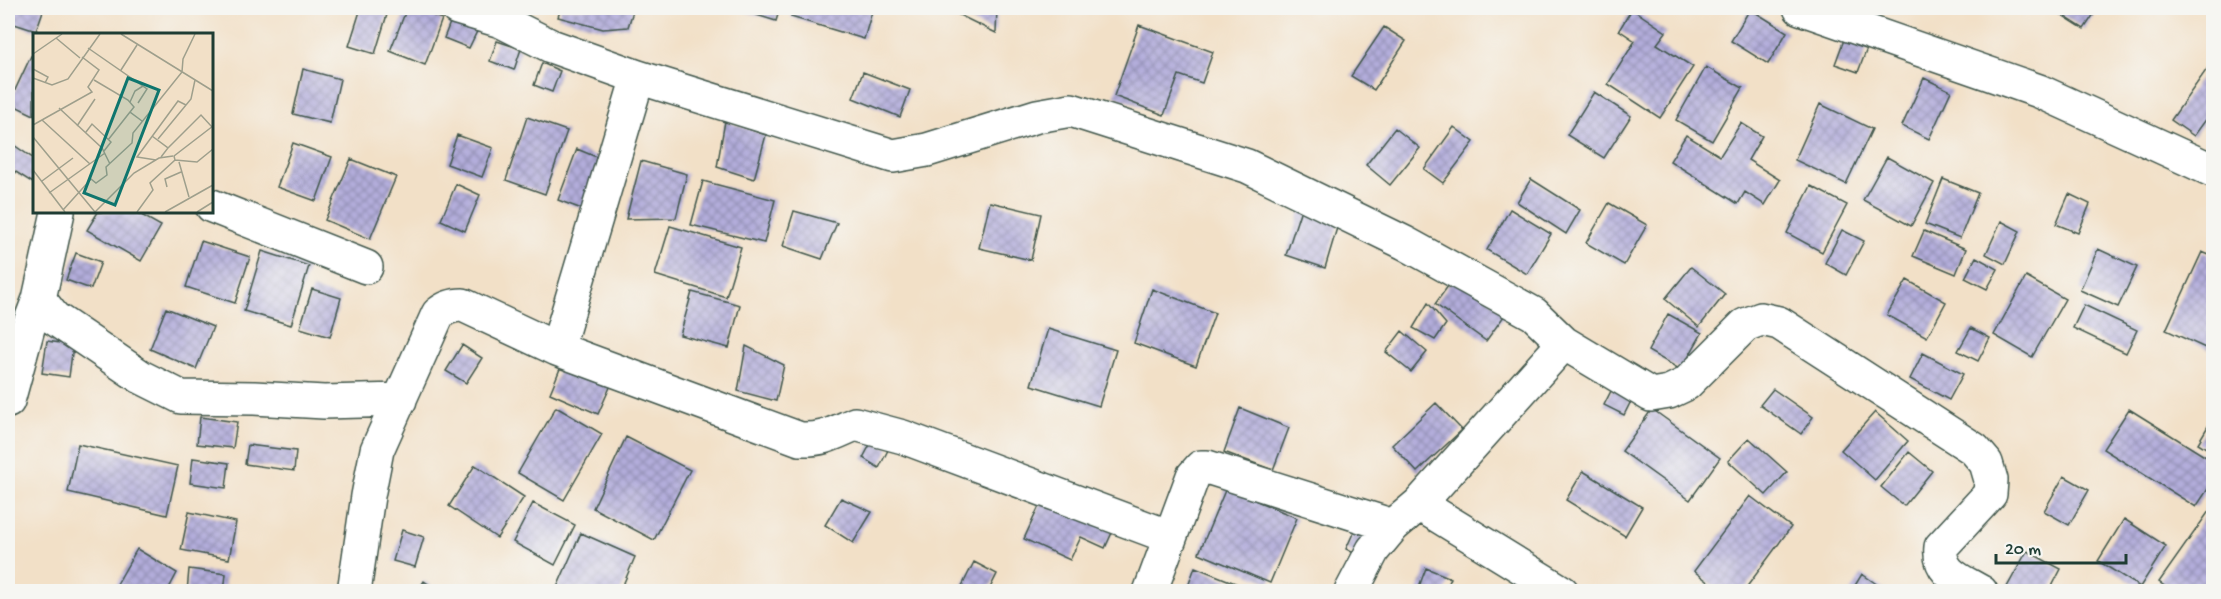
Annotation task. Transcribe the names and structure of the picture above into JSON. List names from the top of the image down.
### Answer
{
  "scale_bar": "20 m"
}
